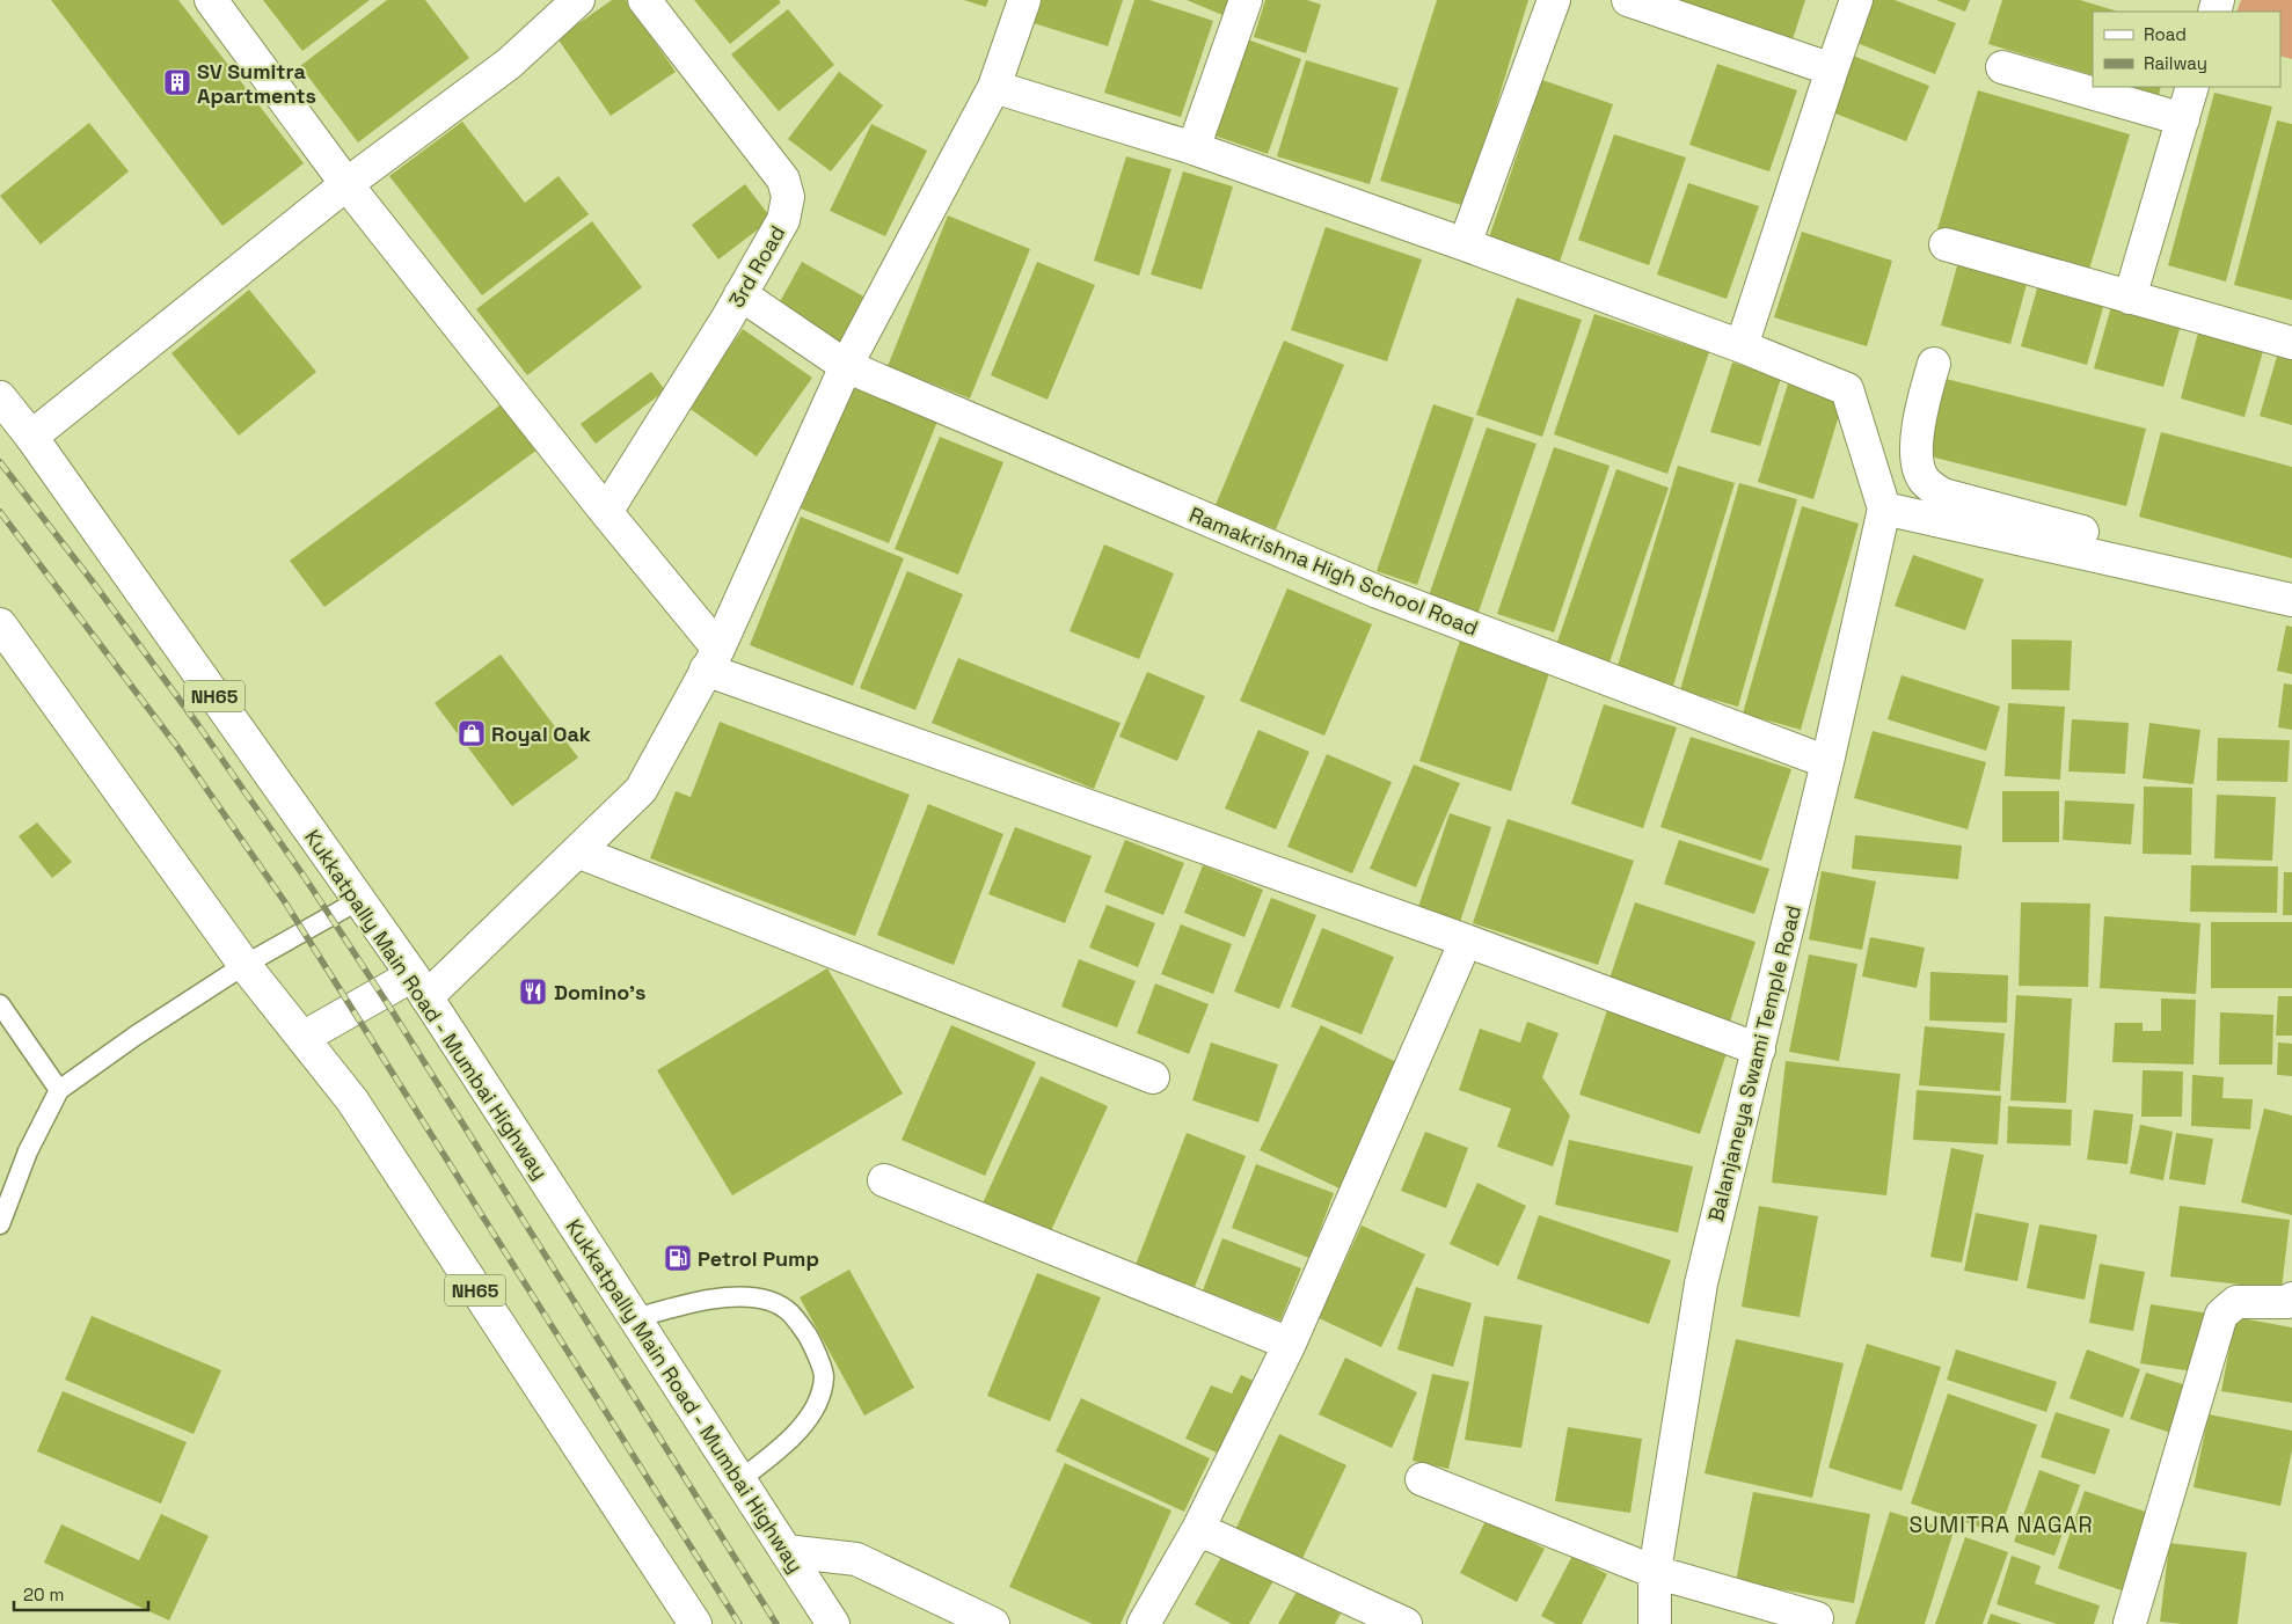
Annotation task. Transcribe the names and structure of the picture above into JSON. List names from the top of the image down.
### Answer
{
  "streets": {
    "main road": [
      "3rd Road",
      "Ramakrishna High School Road",
      "NH65",
      "Kukkatpally Main Road - Mumbai Highway",
      "Balanjaneya Swami Temple Road"
    ]
  },
  "crossings": [
    ["3rd Road", "Ramakrishna High School Road"],
    ["Ramakrishna High School Road", "Balanjaneya Swami Temple Road"]
  ],
  "districts": ["SUMITRA NAGAR"],
  "places": {
    "building": ["SV Sumitra Apartments"],
    "shop": ["Royal Oak"],
    "restaurant": ["Domino's"],
    "fuel station": ["Petrol Pump"]
  },
  "legend": ["Road", "Railway"],
  "scale_bar": "20 m"
}
